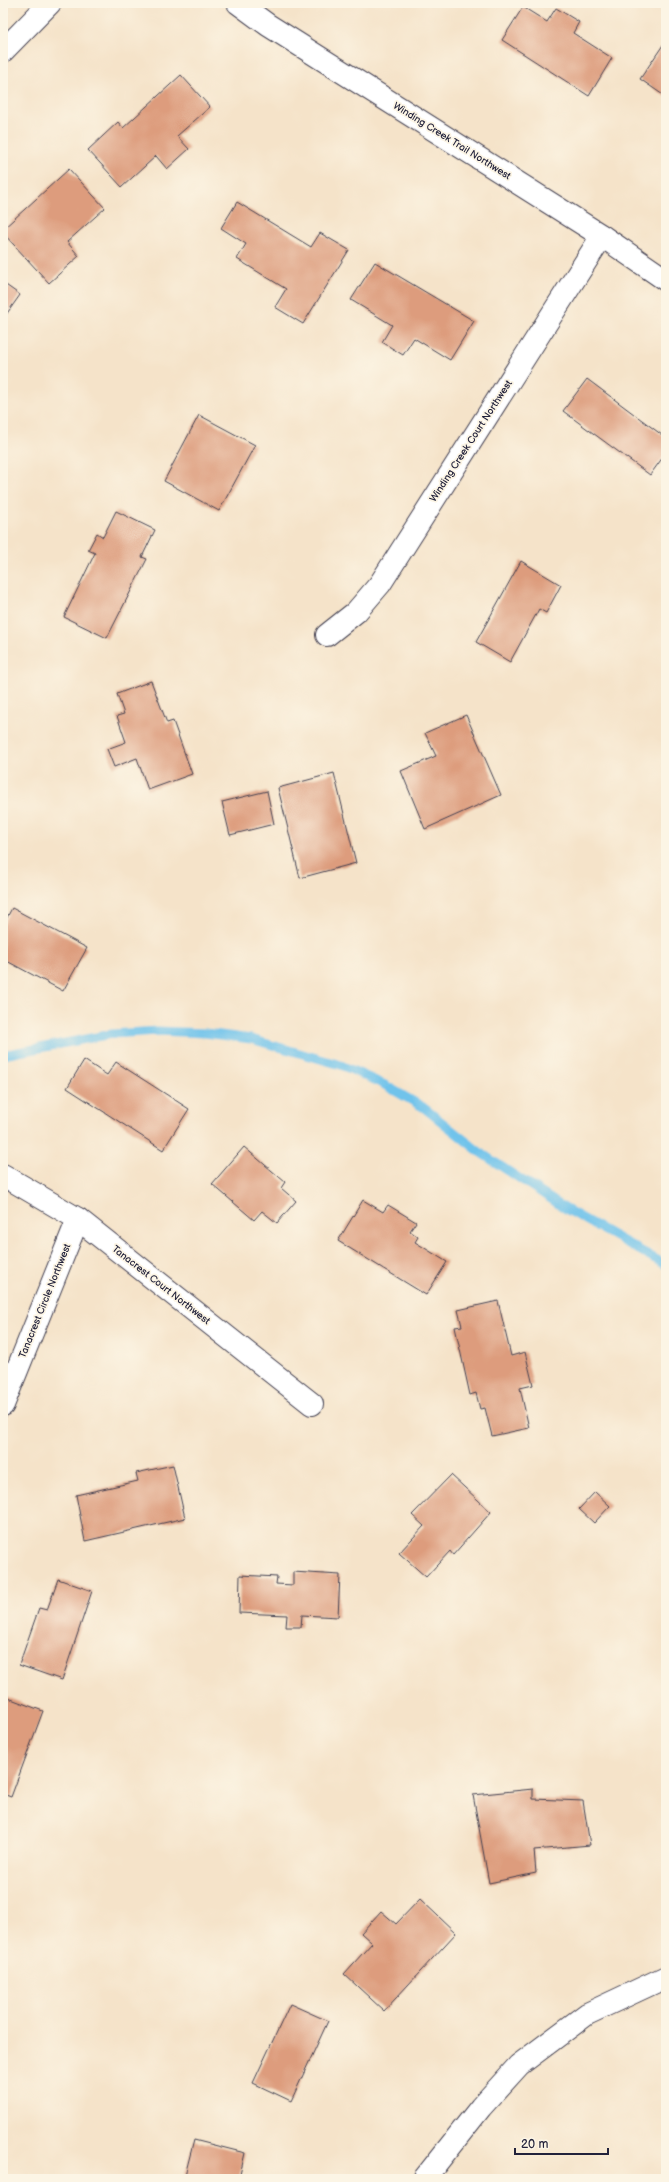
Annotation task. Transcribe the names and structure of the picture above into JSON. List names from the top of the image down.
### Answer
{
  "streets": {
    "street": [
      "Winding Creek Trail Northwest",
      "Winding Creek Court Northwest",
      "Tanacrest Court Northwest",
      "Tanacrest Circle Northwest"
    ]
  },
  "crossings": [
    ["Winding Creek Trail Northwest", "Winding Creek Court Northwest"],
    ["Tanacrest Court Northwest", "Tanacrest Circle Northwest"]
  ],
  "scale_bar": "20 m"
}
